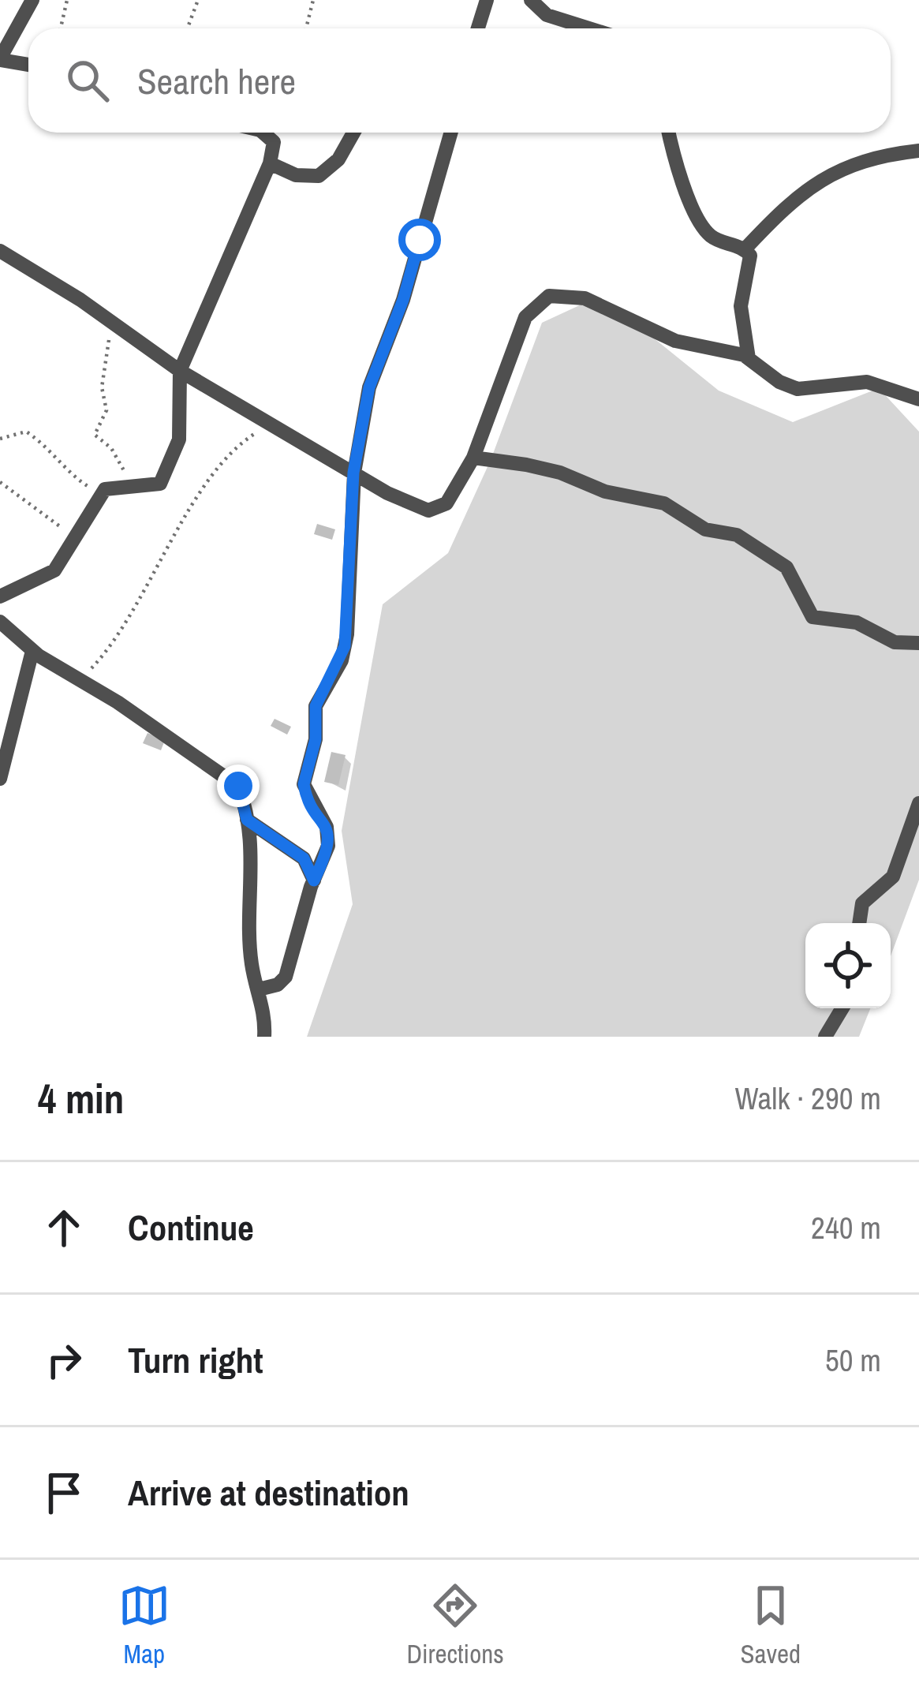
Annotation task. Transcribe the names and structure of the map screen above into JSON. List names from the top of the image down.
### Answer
{
  "page": {
    "search": "Search here",
    "heading": ["4 min", "Walk · 290 m"],
    "list": [
      ["Continue", "240 m"],
      ["Turn right", "50 m"],
      "Arrive at destination"
    ],
    "nav": ["Map", "Directions", "Saved"]
  }
}
